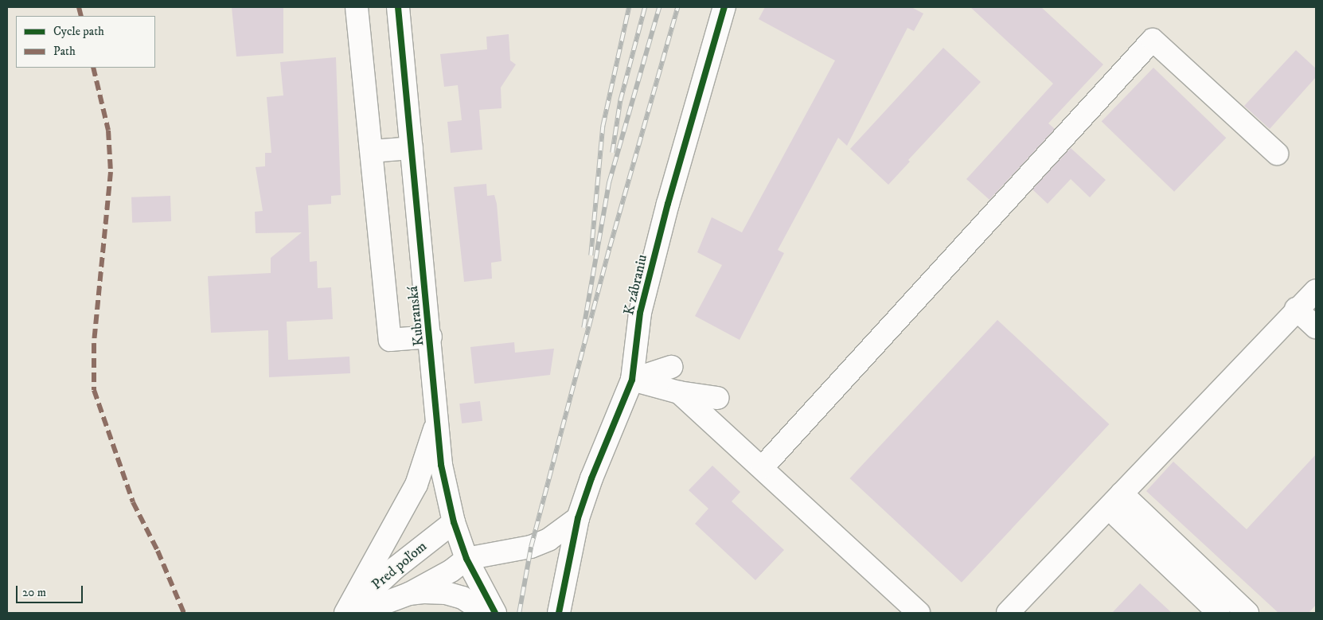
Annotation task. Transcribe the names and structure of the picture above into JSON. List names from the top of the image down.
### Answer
{
  "streets": {
    "street": ["K zábraniu", "Kubranská", "Pred poľom"]
  },
  "crossings": [
    ["Kubranská", "Pred poľom"]
  ],
  "legend": ["Cycle path", "Path"],
  "scale_bar": "20 m"
}
